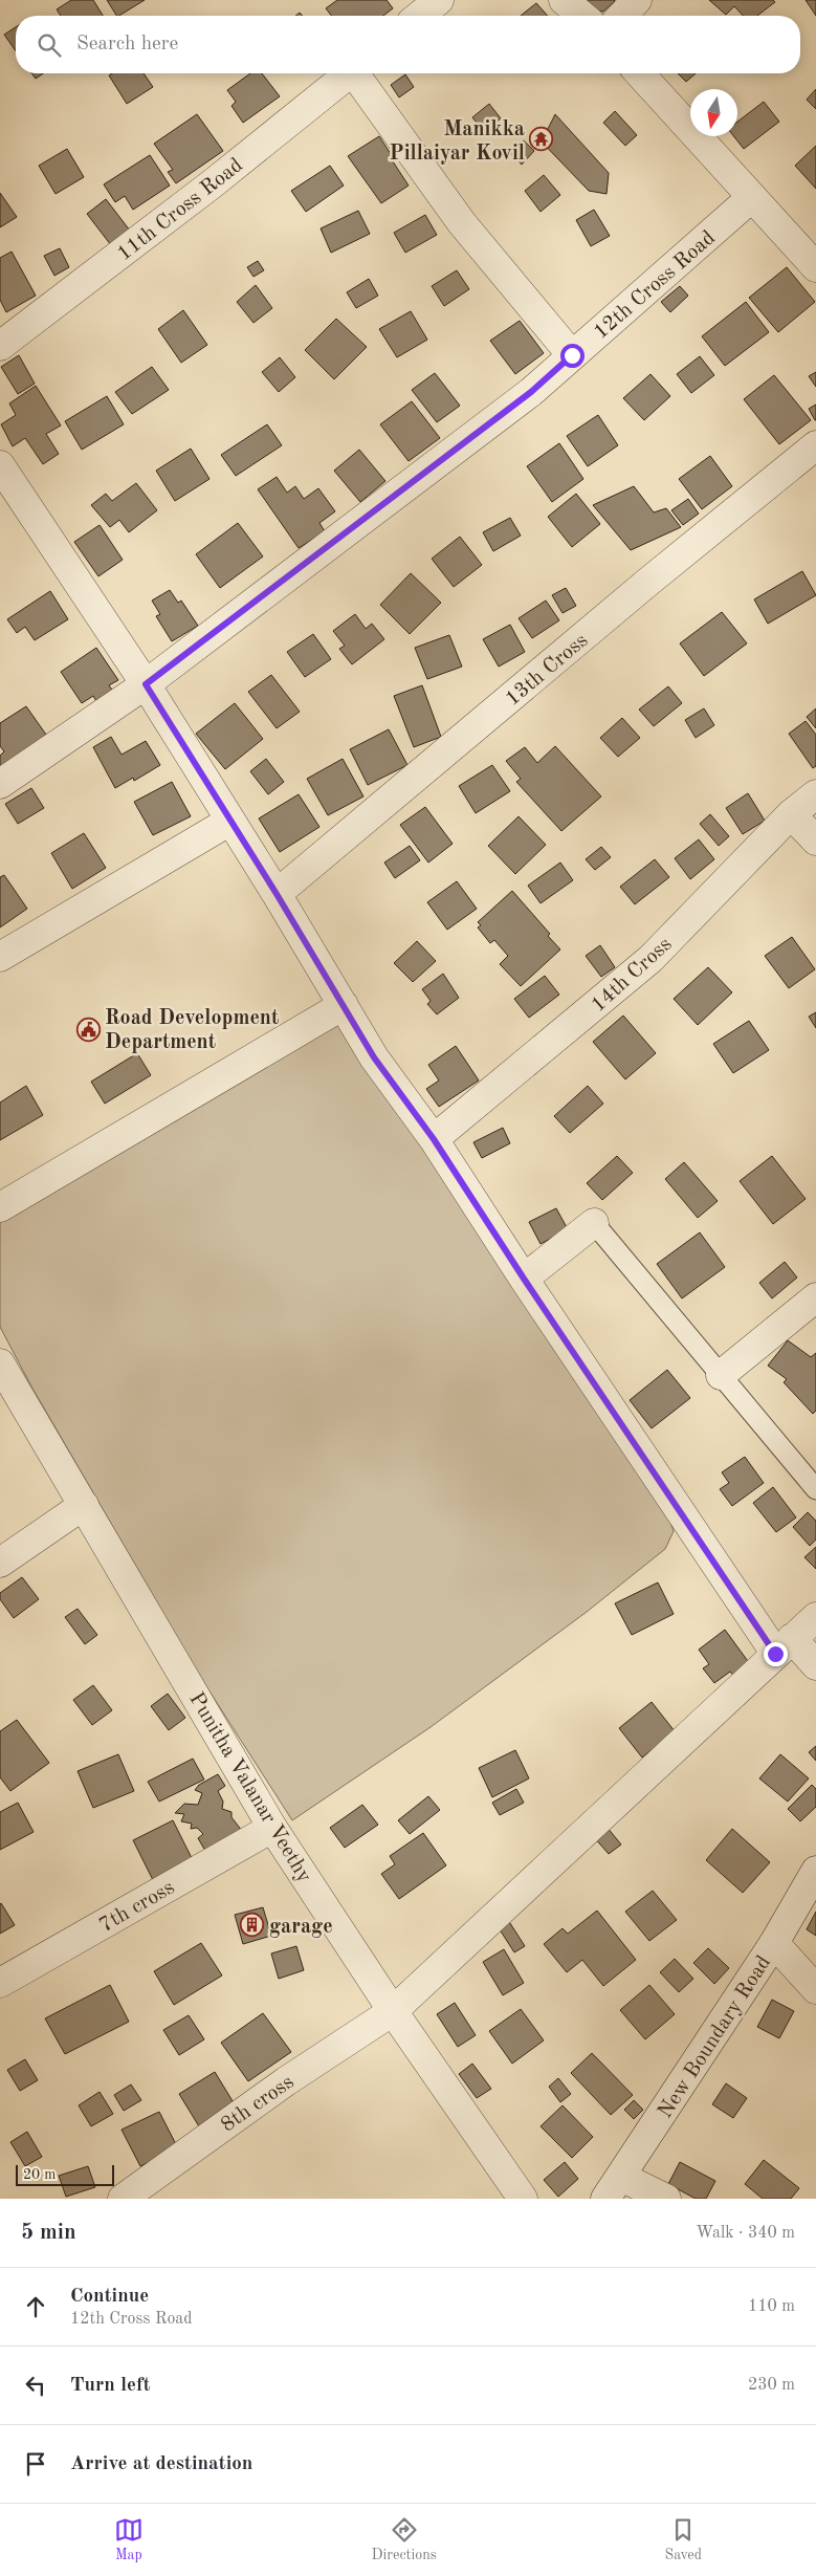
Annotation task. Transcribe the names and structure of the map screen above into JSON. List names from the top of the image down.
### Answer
{
  "streets": {
    "street": [
      "11th Cross Road",
      "12th Cross Road",
      "13th Cross",
      "14th Cross",
      "Punitha Valanar Veethy",
      "7th cross",
      "New Boundary Road",
      "8th cross"
    ]
  },
  "crossings": [
    ["Punitha Valanar Veethy", "7th cross"],
    ["Punitha Valanar Veethy", "8th cross"]
  ],
  "places": {
    "temple": ["Manikka Pillaiyar Kovil"],
    "public building": ["Road Development Department"],
    "building": ["garage"]
  },
  "scale_bar": "20 m",
  "north": "bottom",
  "page": {
    "search": "Search here",
    "scale": "20 m",
    "heading": ["5 min", "Walk · 340 m"],
    "list": [
      ["Continue", "12th Cross Road", "110 m"],
      ["Turn left", "230 m"],
      "Arrive at destination"
    ],
    "nav": ["Map", "Directions", "Saved"]
  }
}
